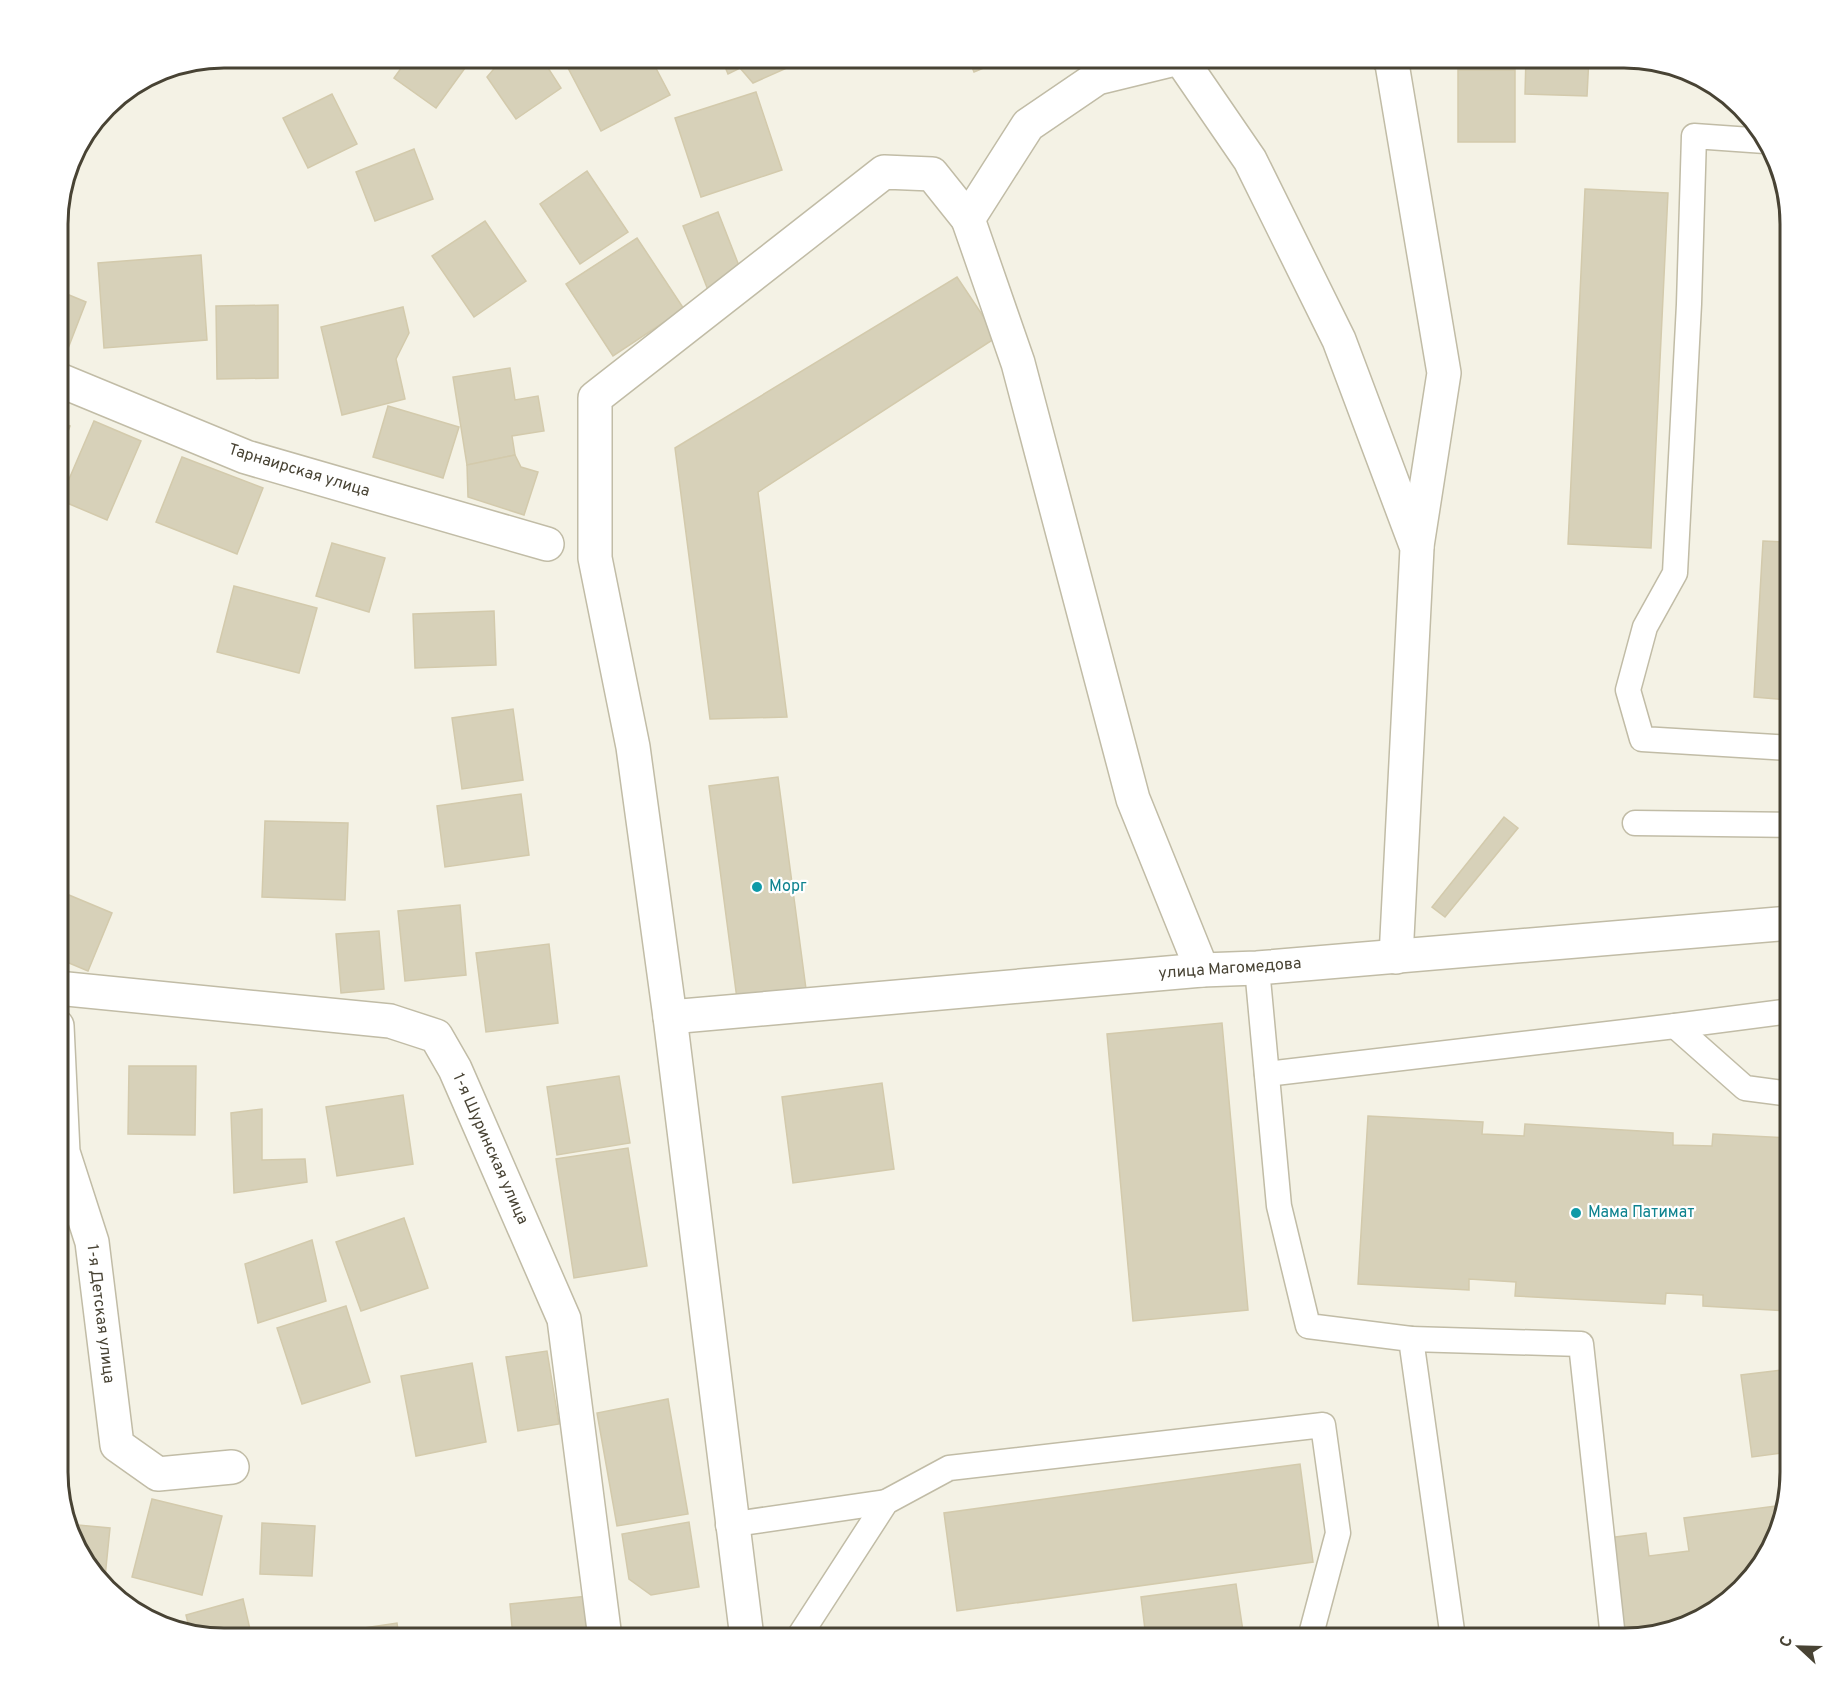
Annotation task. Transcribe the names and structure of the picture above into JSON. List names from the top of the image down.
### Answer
{
  "streets": {
    "street": [
      "Тарнаирская улица",
      "улица Магомедова",
      "1-я Шуринская улица",
      "1-я Детская улица"
    ]
  },
  "places": ["Морг", "Мама Патимат"],
  "north": "left"
}
